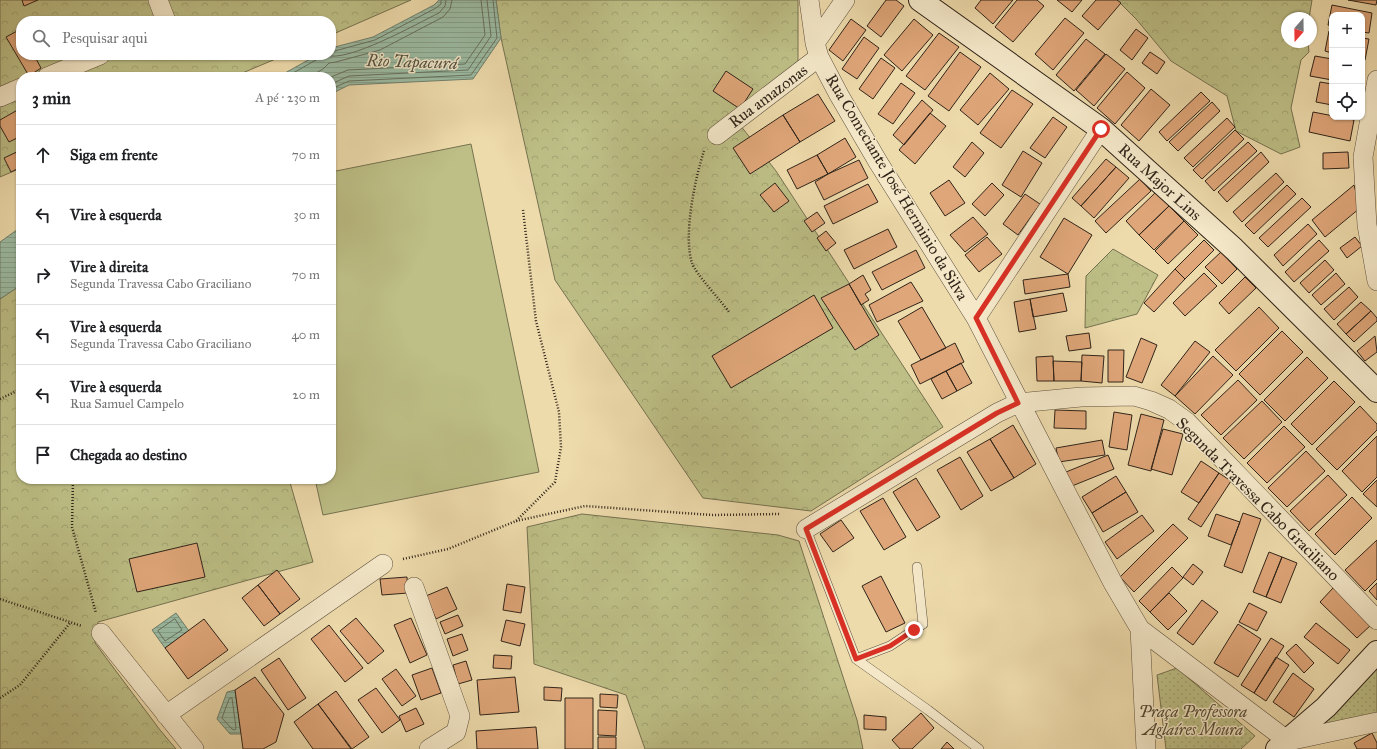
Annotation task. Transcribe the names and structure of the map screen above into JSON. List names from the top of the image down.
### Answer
{
  "streets": {
    "street": [
      "Rua amazonas",
      "Rua Major Lins",
      "Rua Comeciante José Herminio da Silva",
      "Segunda Travessa Cabo Graciliano"
    ]
  },
  "crossings": [
    ["Rua amazonas", "Rua Comeciante José Herminio da Silva"],
    ["Rua Comeciante José Herminio da Silva", "Segunda Travessa Cabo Graciliano"]
  ],
  "water": ["Rio Tapacurá"],
  "parks": ["Praça Professora Aglaíres Moura"],
  "north": "bottom",
  "page": {
    "map_buttons": ["+", "−"],
    "search": "Pesquisar aqui",
    "heading": ["3 min", "A pé · 230 m"],
    "list": [
      ["Siga em frente", "70 m"],
      ["Vire à esquerda", "30 m"],
      ["Vire à direita", "Segunda Travessa Cabo Graciliano", "70 m"],
      ["Vire à esquerda", "Segunda Travessa Cabo Graciliano", "40 m"],
      ["Vire à esquerda", "Rua Samuel Campelo", "20 m"],
      "Chegada ao destino"
    ]
  }
}
